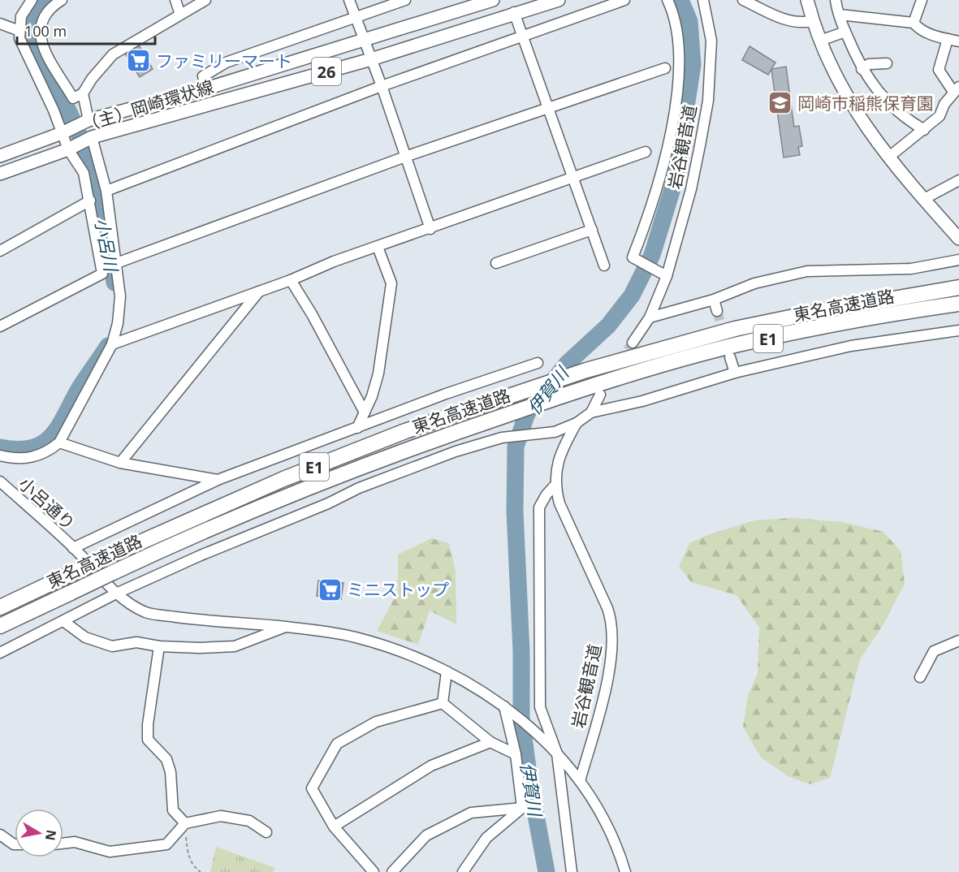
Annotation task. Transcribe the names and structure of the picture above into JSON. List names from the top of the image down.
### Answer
{
  "streets": {
    "highway": ["東名高速道路", "E1"],
    "main road": ["26", "（主）岡崎環状線"],
    "street": ["岩谷観音道", "小呂通り"]
  },
  "water": ["小呂川", "伊賀川"],
  "places": {
    "supermarket": ["ファミリーマート", "ミニストップ"],
    "school or university": ["岡崎市稲熊保育園"]
  },
  "scale_bar": "100 m",
  "north": "right"
}
